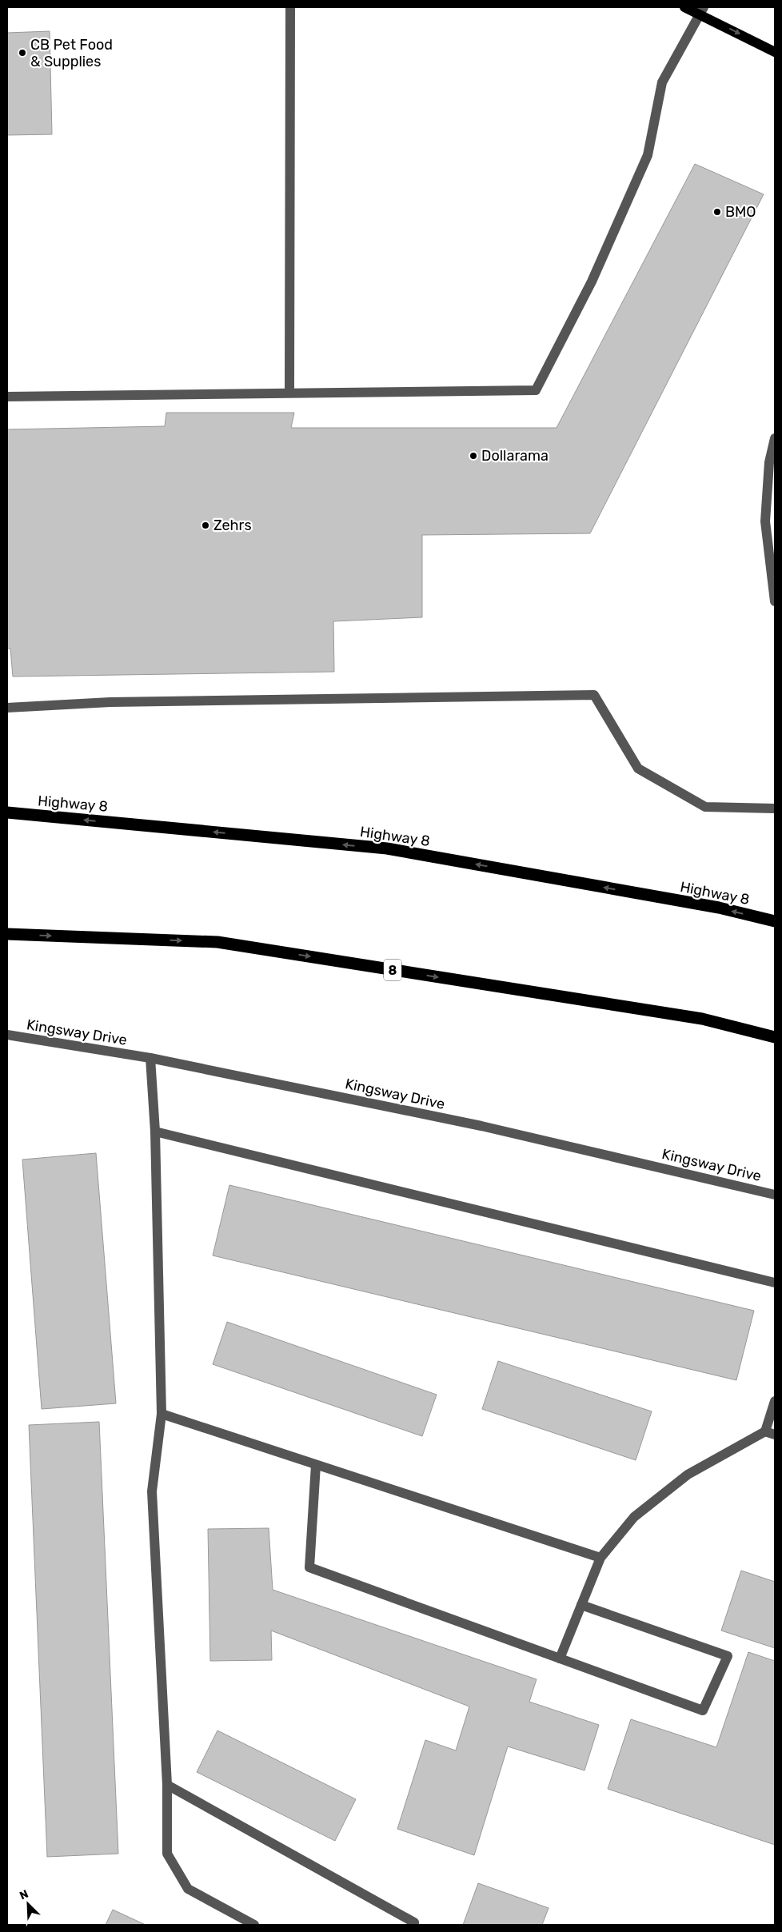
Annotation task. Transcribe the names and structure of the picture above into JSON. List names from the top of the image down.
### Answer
{
  "streets": {
    "highway": ["Highway 8", "8"],
    "street": ["Kingsway Drive"]
  },
  "one_way": ["Highway 8"],
  "places": [
    "CB Pet Food & Supplies",
    "BMO",
    "Dollarama",
    "Zehrs"
  ],
  "north": "top left"
}
